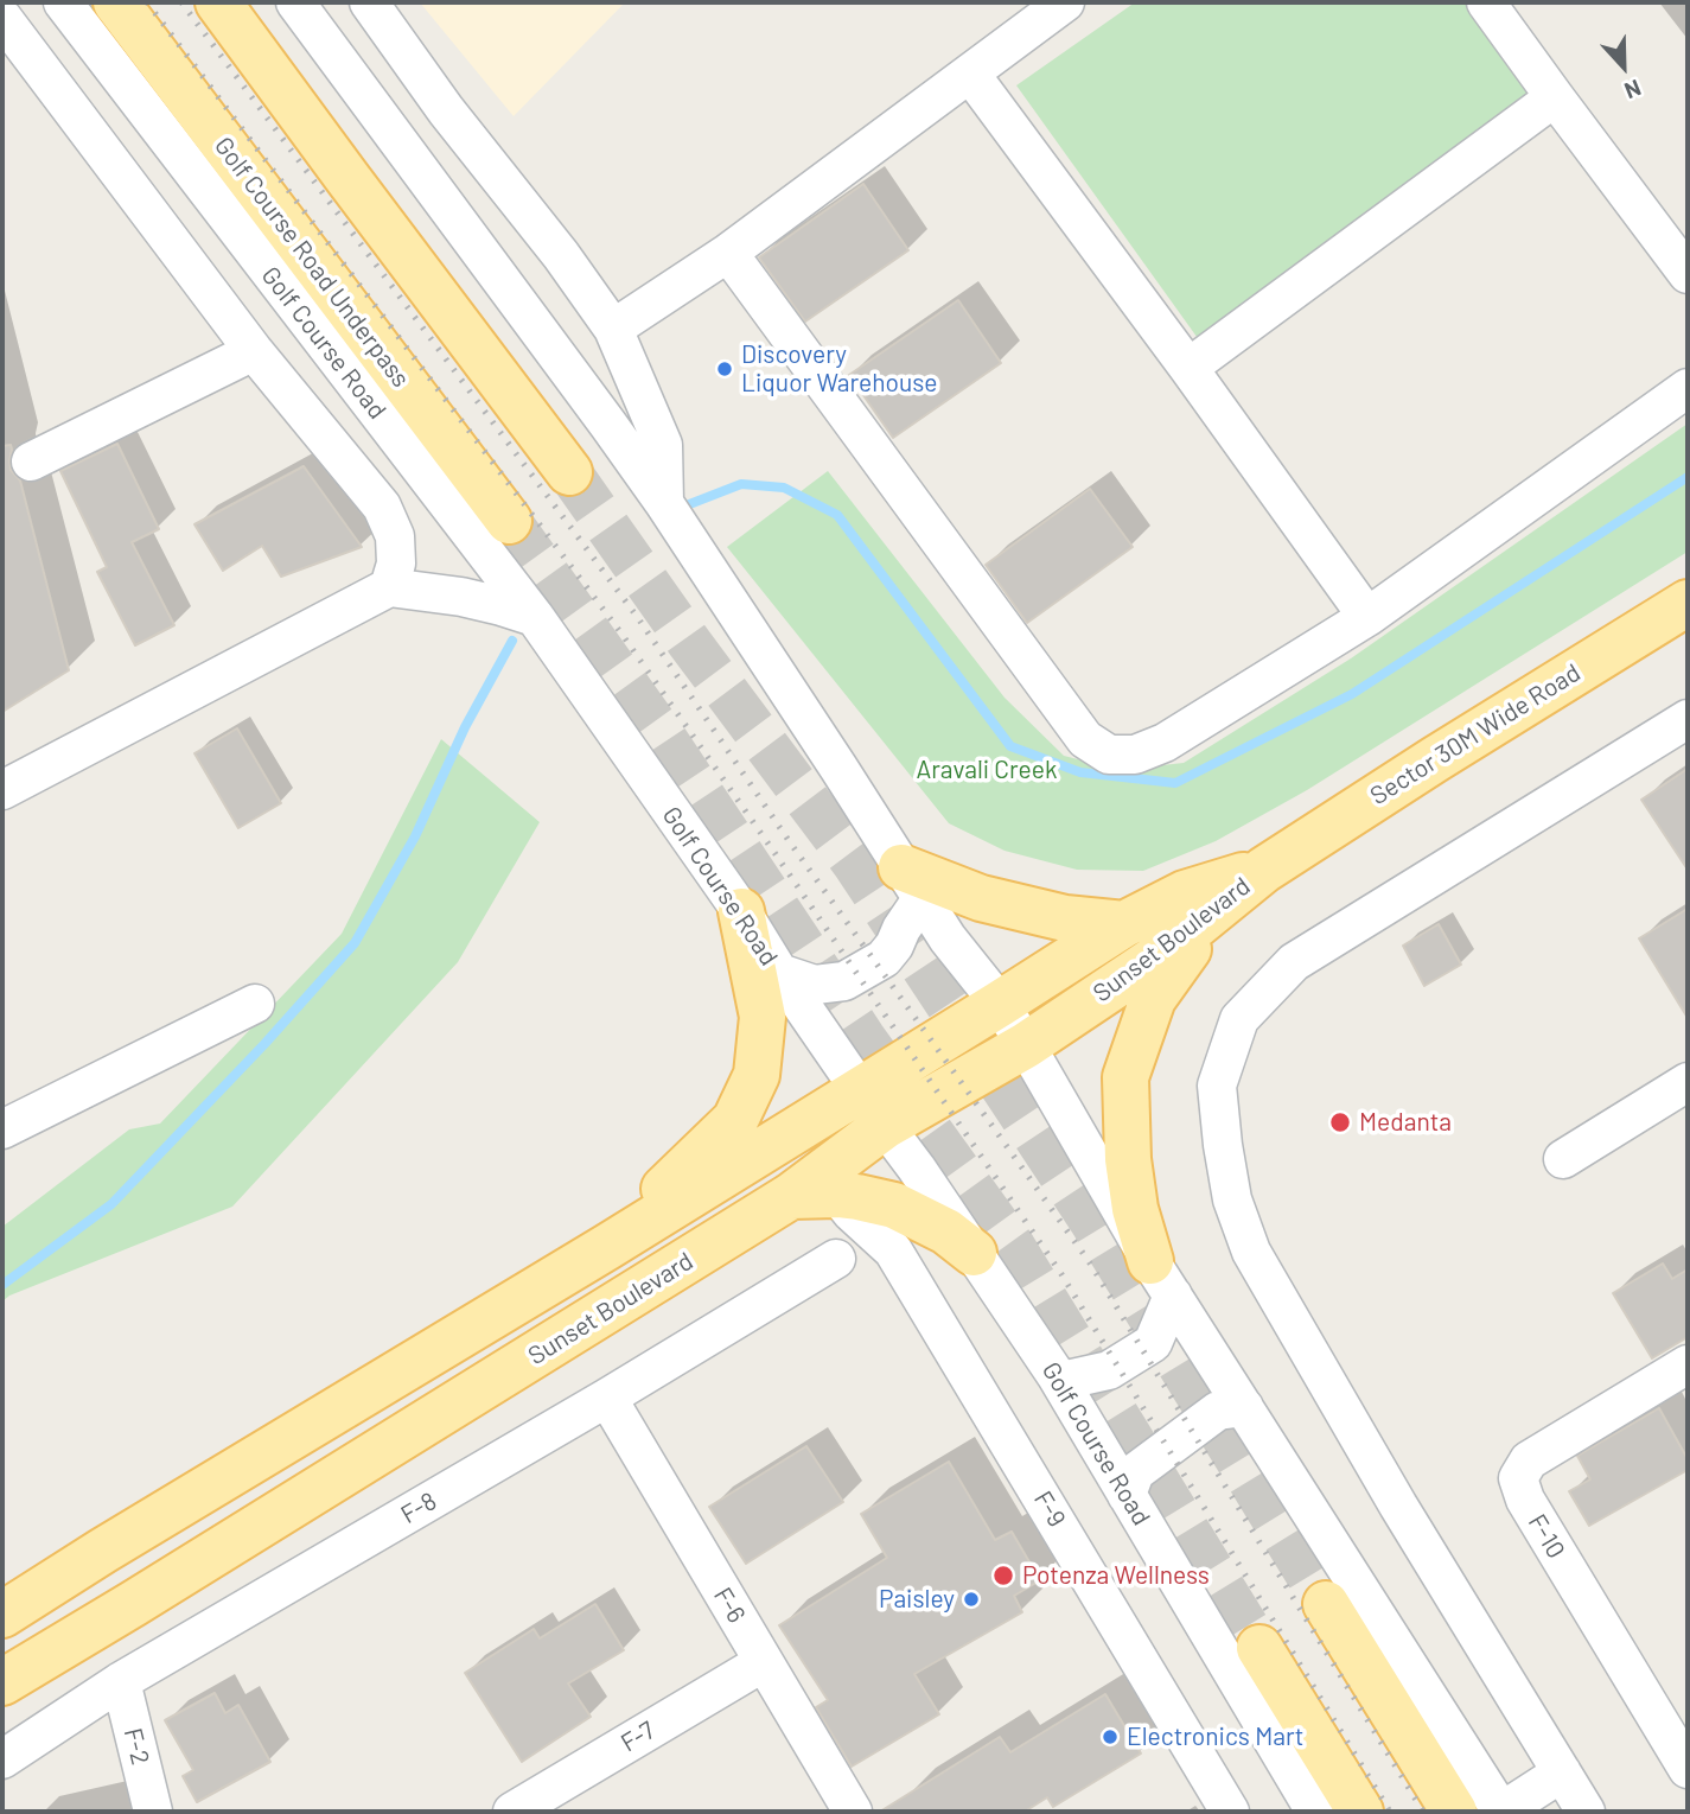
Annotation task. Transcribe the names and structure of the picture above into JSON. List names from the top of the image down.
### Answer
{
  "streets": {
    "main road": ["Golf Course Road Underpass", "Sector 30M Wide Road", "Sunset Boulevard"],
    "street": [
      "Golf Course Road",
      "F-8",
      "F-9",
      "F-10",
      "F-6",
      "F-7",
      "F-2"
    ]
  },
  "crossings": [
    ["Golf Course Road", "Sunset Boulevard"],
    ["Sector 30M Wide Road", "Sunset Boulevard"],
    ["F-8", "F-6"],
    ["F-8", "F-2"],
    ["F-6", "F-7"]
  ],
  "parks": ["Aravali Creek"],
  "places": [
    "Discovery Liquor Warehouse",
    "Medanta",
    "Potenza Wellness",
    "Paisley",
    "Electronics Mart"
  ],
  "north": "bottom"
}
